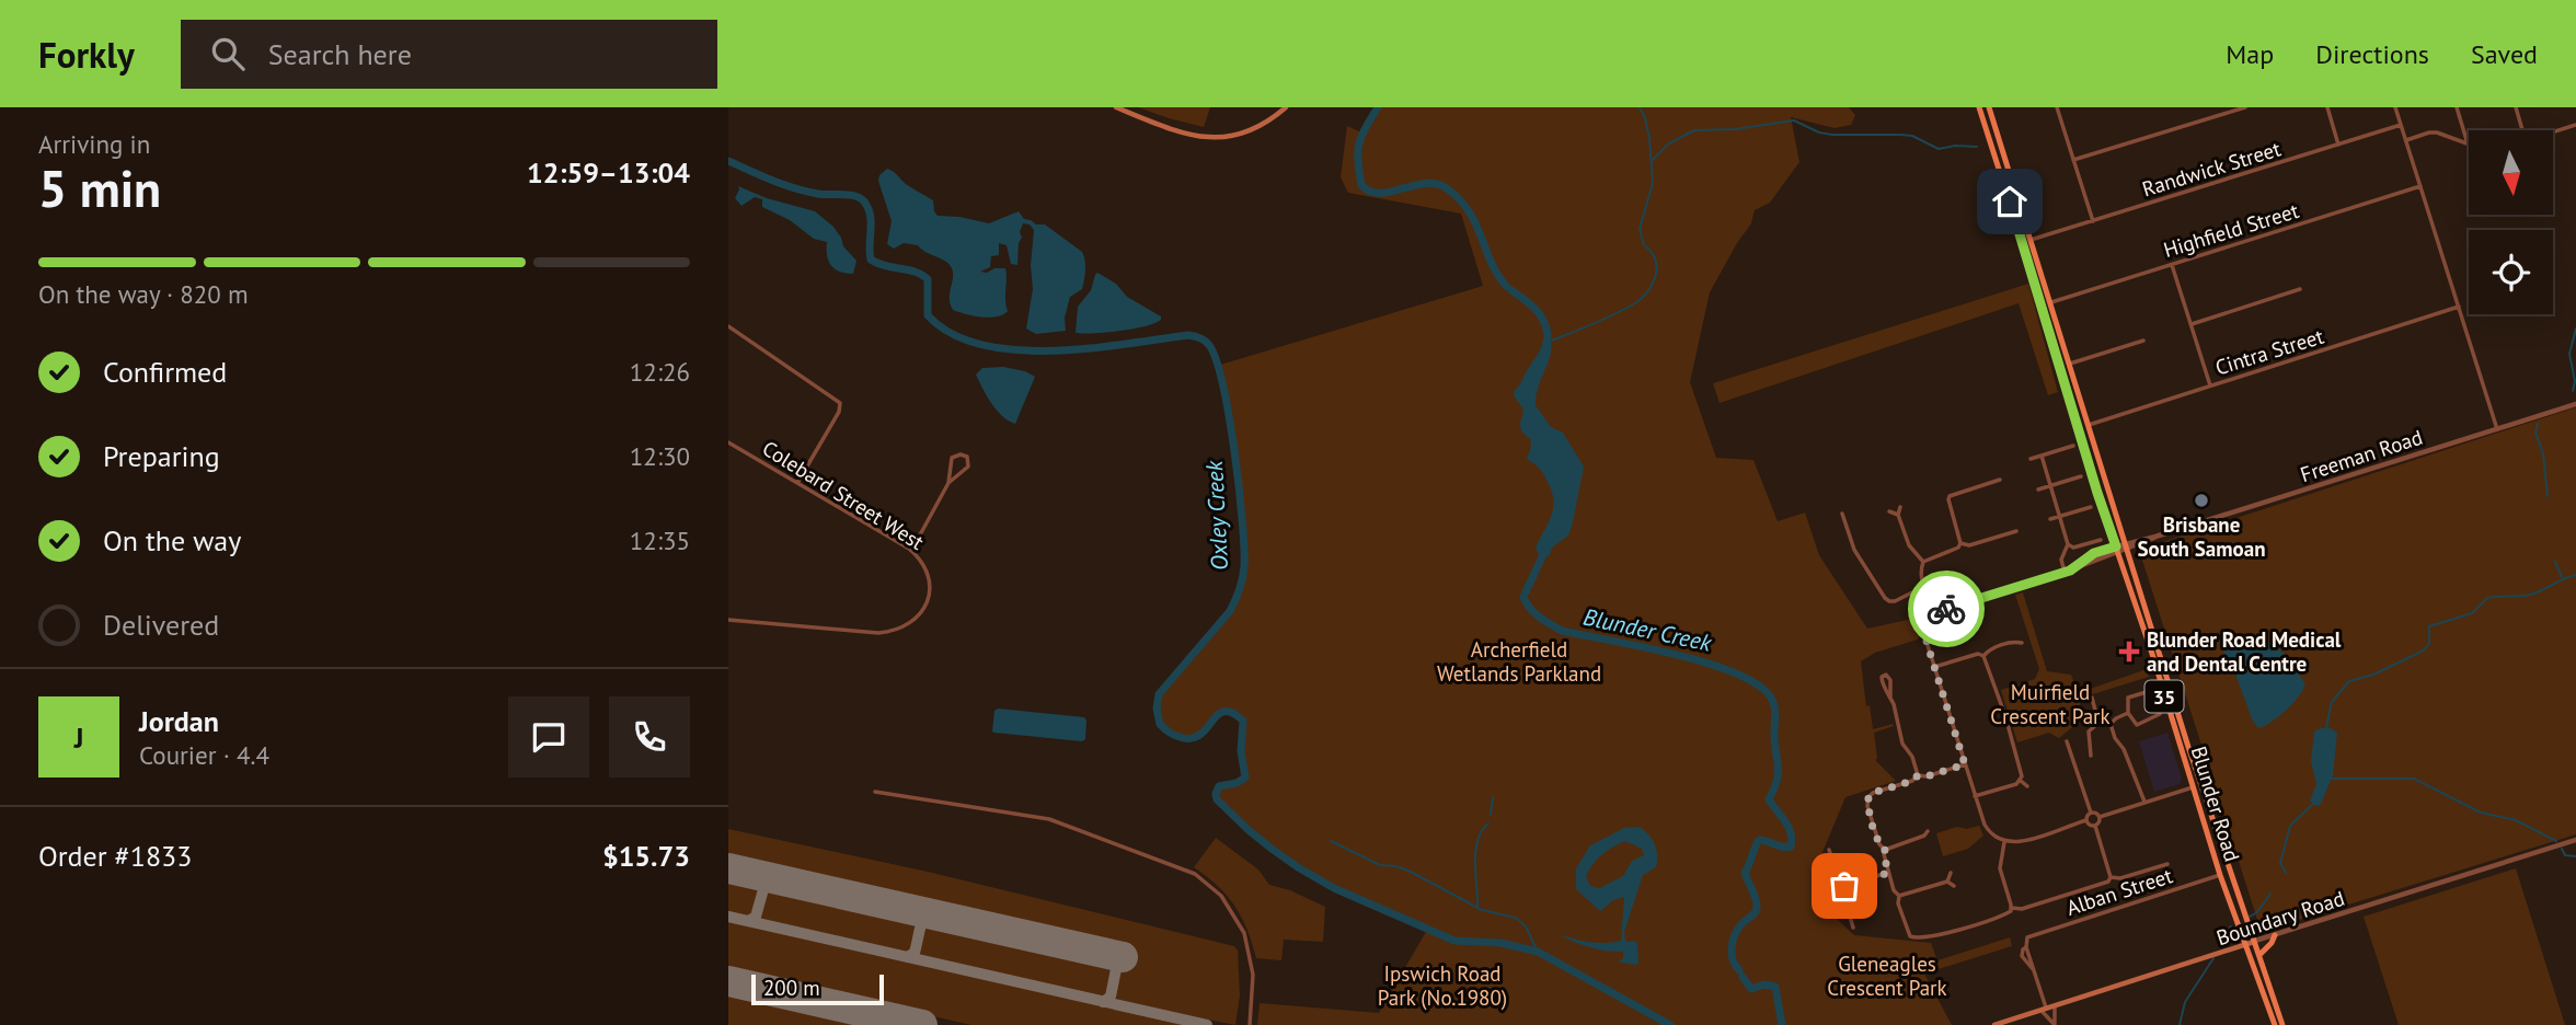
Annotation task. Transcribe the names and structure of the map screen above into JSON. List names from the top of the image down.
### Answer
{
  "streets": {
    "main road": ["35", "Blunder Road", "Boundary Road"],
    "street": [
      "Randwick Street",
      "Highfield Street",
      "Cintra Street",
      "Freeman Road",
      "Colebard Street West",
      "Alban Street"
    ]
  },
  "crossings": [
    ["Randwick Street", "Blunder Road"],
    ["Highfield Street", "Blunder Road"],
    ["Cintra Street", "Blunder Road"],
    ["Freeman Road", "Blunder Road"],
    ["Blunder Road", "Alban Street"],
    ["Blunder Road", "Boundary Road"],
    ["Alban Street", "Boundary Road"]
  ],
  "water": ["Oxley Creek", "Blunder Creek"],
  "parks": [
    "Archerfield Wetlands Parkland",
    "Muirfield Crescent Park",
    "Gleneagles Crescent Park",
    "Ipswich Road Park (No.1980)"
  ],
  "places": {
    "other": ["Brisbane South Samoan"],
    "health": ["Blunder Road Medical and Dental Centre"]
  },
  "scale_bar": "200 m",
  "north": "bottom",
  "page": {
    "header": "Forkly",
    "search": "Search here",
    "nav": ["Map", "Directions", "Saved"],
    "heading": ["5 min", "Arriving in", "12:59–13:04"],
    "panel": [
      "Jordan",
      "Courier · 4.4",
      "Order #1833",
      "$15.73"
    ],
    "bar": "On the way · 820 m",
    "list": [
      ["Confirmed", "12:26"],
      ["Preparing", "12:30"],
      ["On the way", "12:35"],
      "Delivered"
    ],
    "round": "J",
    "scale": "200 m"
  }
}
